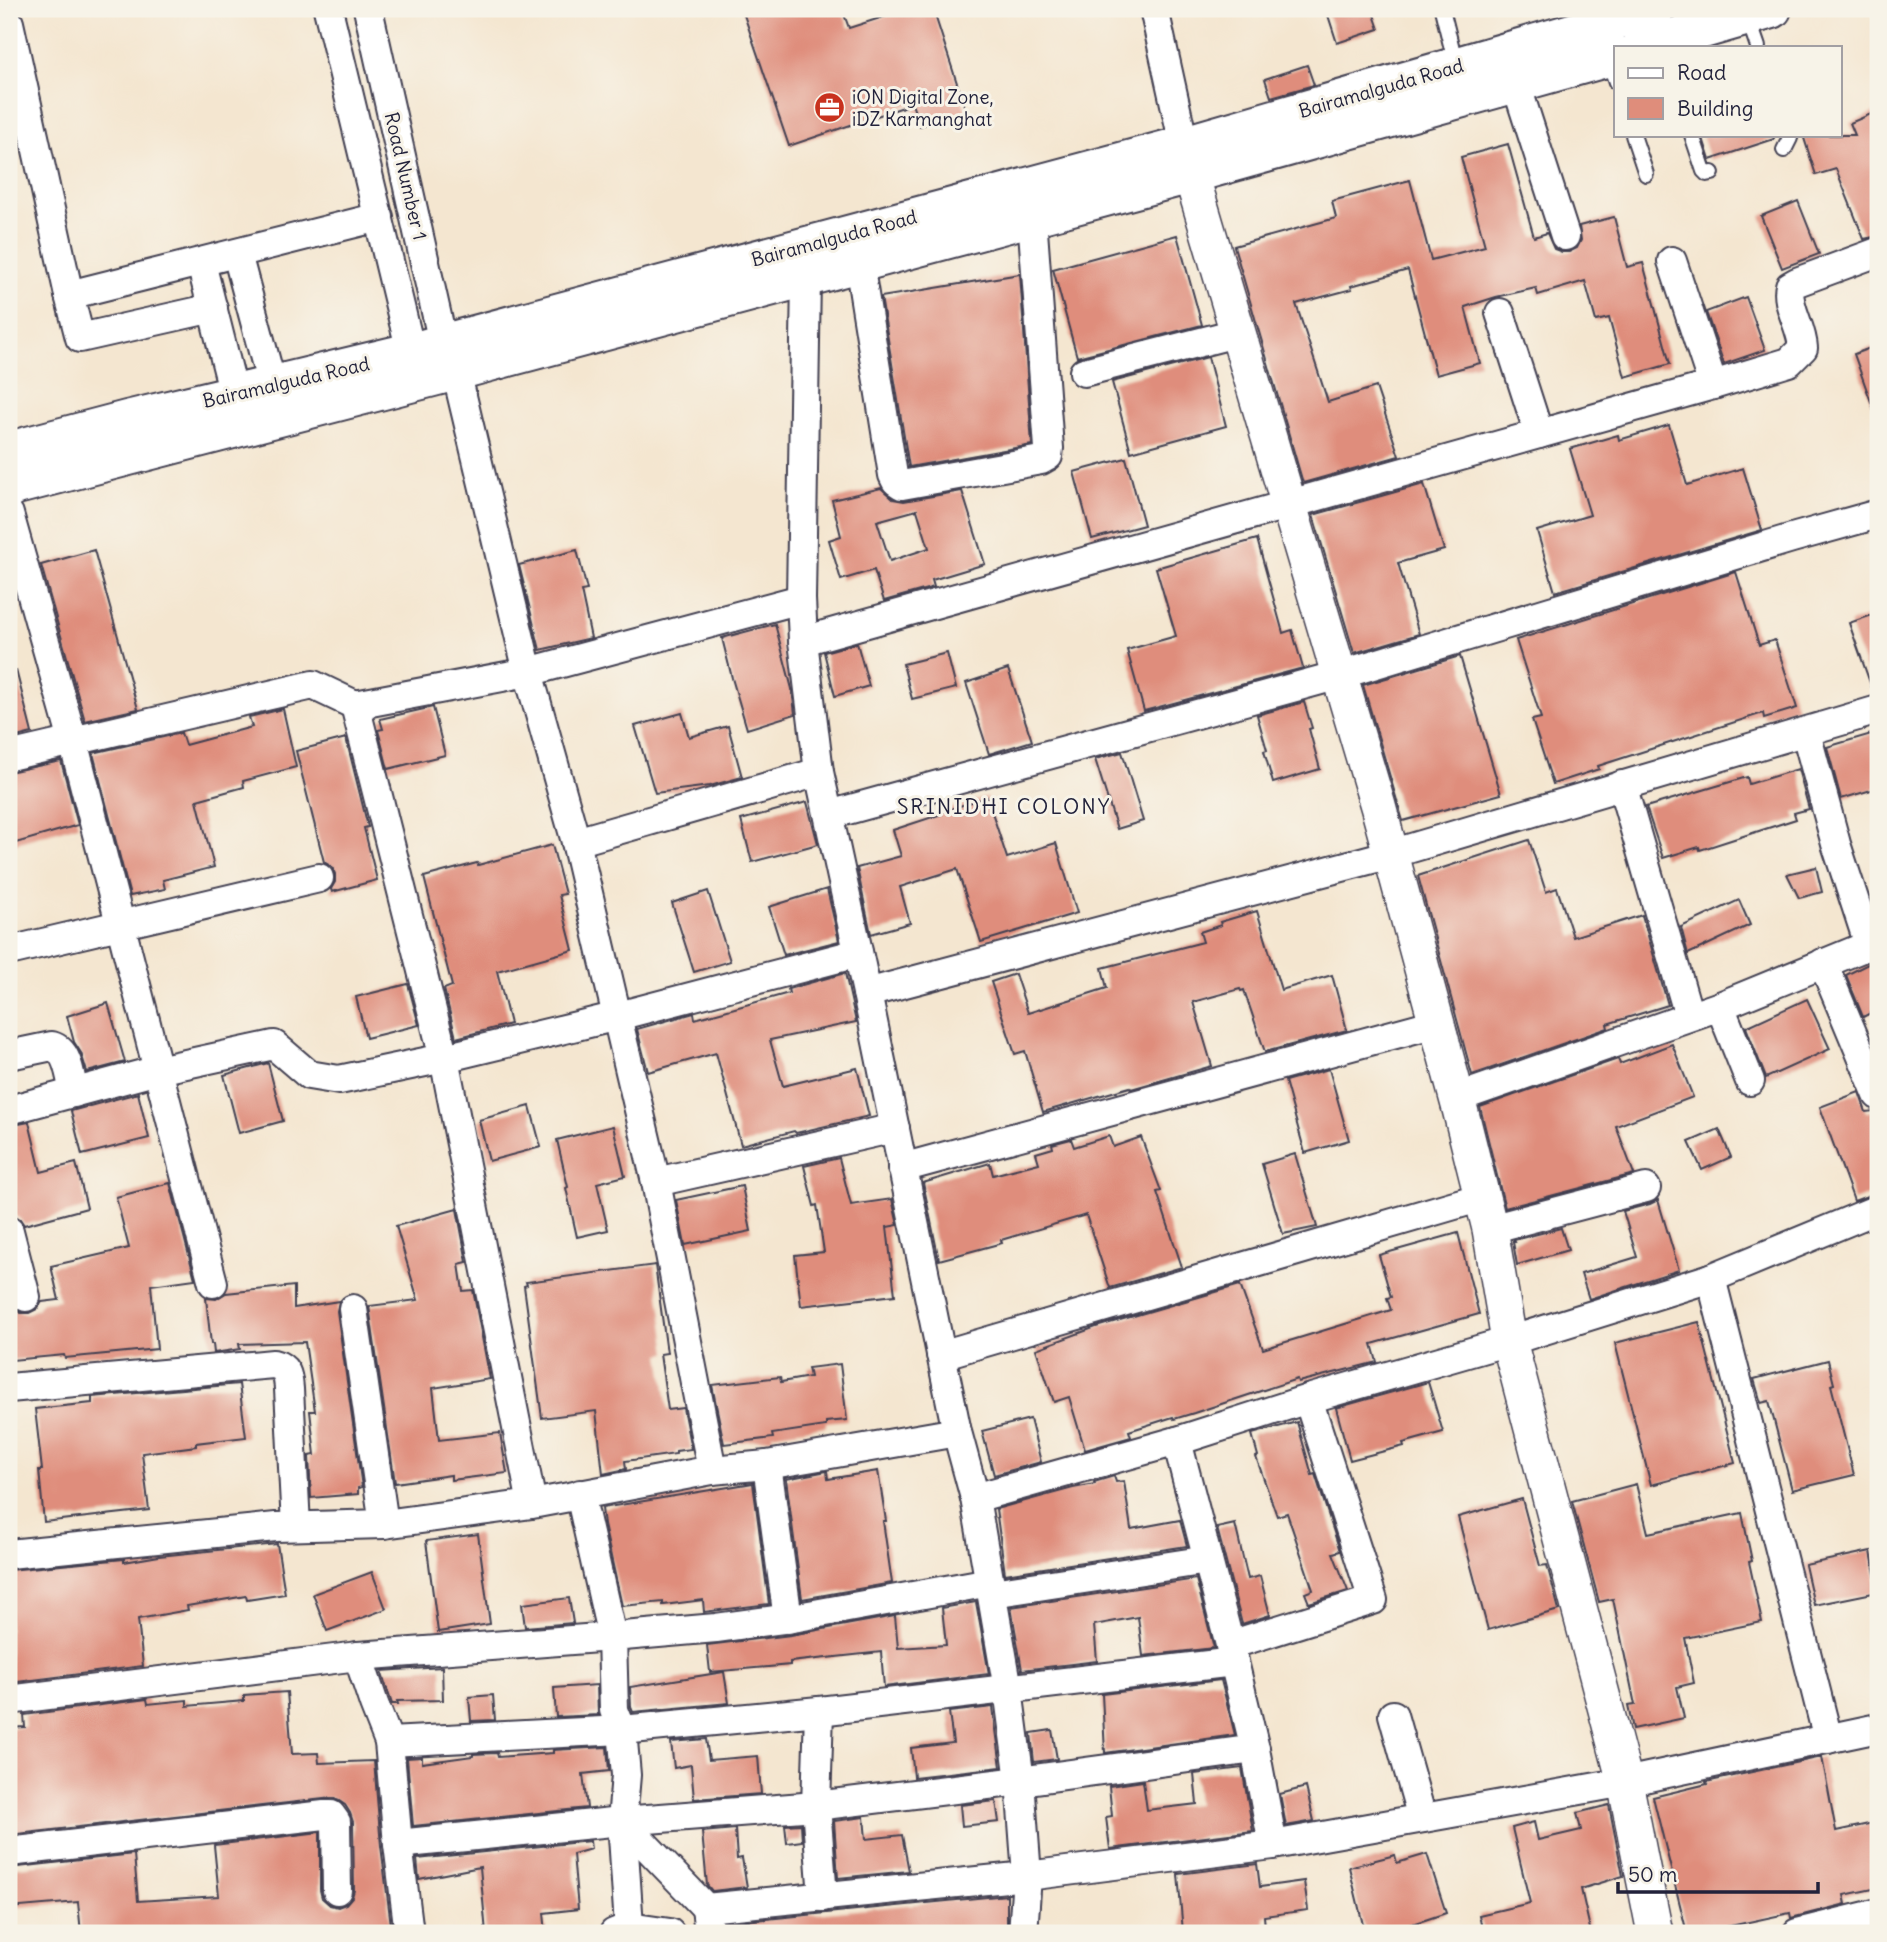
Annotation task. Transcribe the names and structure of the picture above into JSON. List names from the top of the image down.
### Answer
{
  "streets": {
    "main road": ["Bairamalguda Road"],
    "street": ["Road Number 1"]
  },
  "crossings": [
    ["Bairamalguda Road", "Road Number 1"]
  ],
  "districts": ["SRINIDHI COLONY"],
  "places": {
    "office": ["iON Digital Zone, iDZ Karmanghat"]
  },
  "legend": ["Road", "Building"],
  "scale_bar": "50 m"
}
